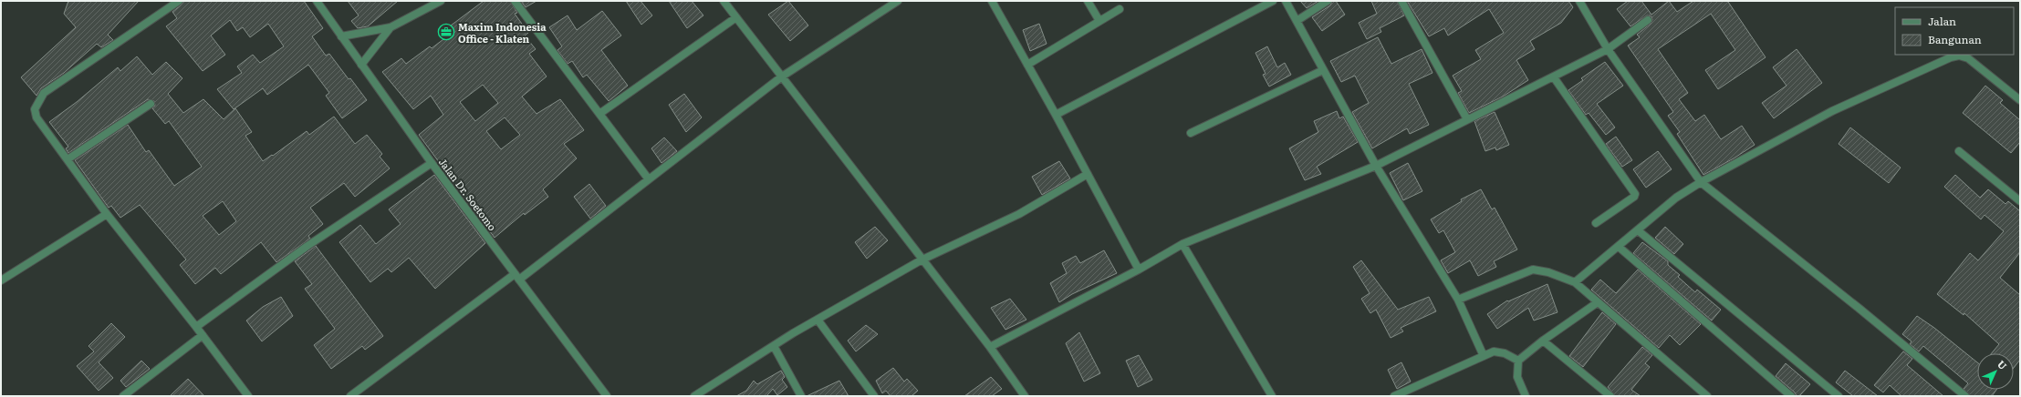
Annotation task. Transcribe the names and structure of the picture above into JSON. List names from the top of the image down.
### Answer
{
  "streets": {
    "street": ["Jalan Dr. Soetomo"]
  },
  "places": {
    "office": ["Maxim Indonesia Office - Klaten"]
  },
  "legend": ["Jalan", "Bangunan"],
  "north": "top right"
}
